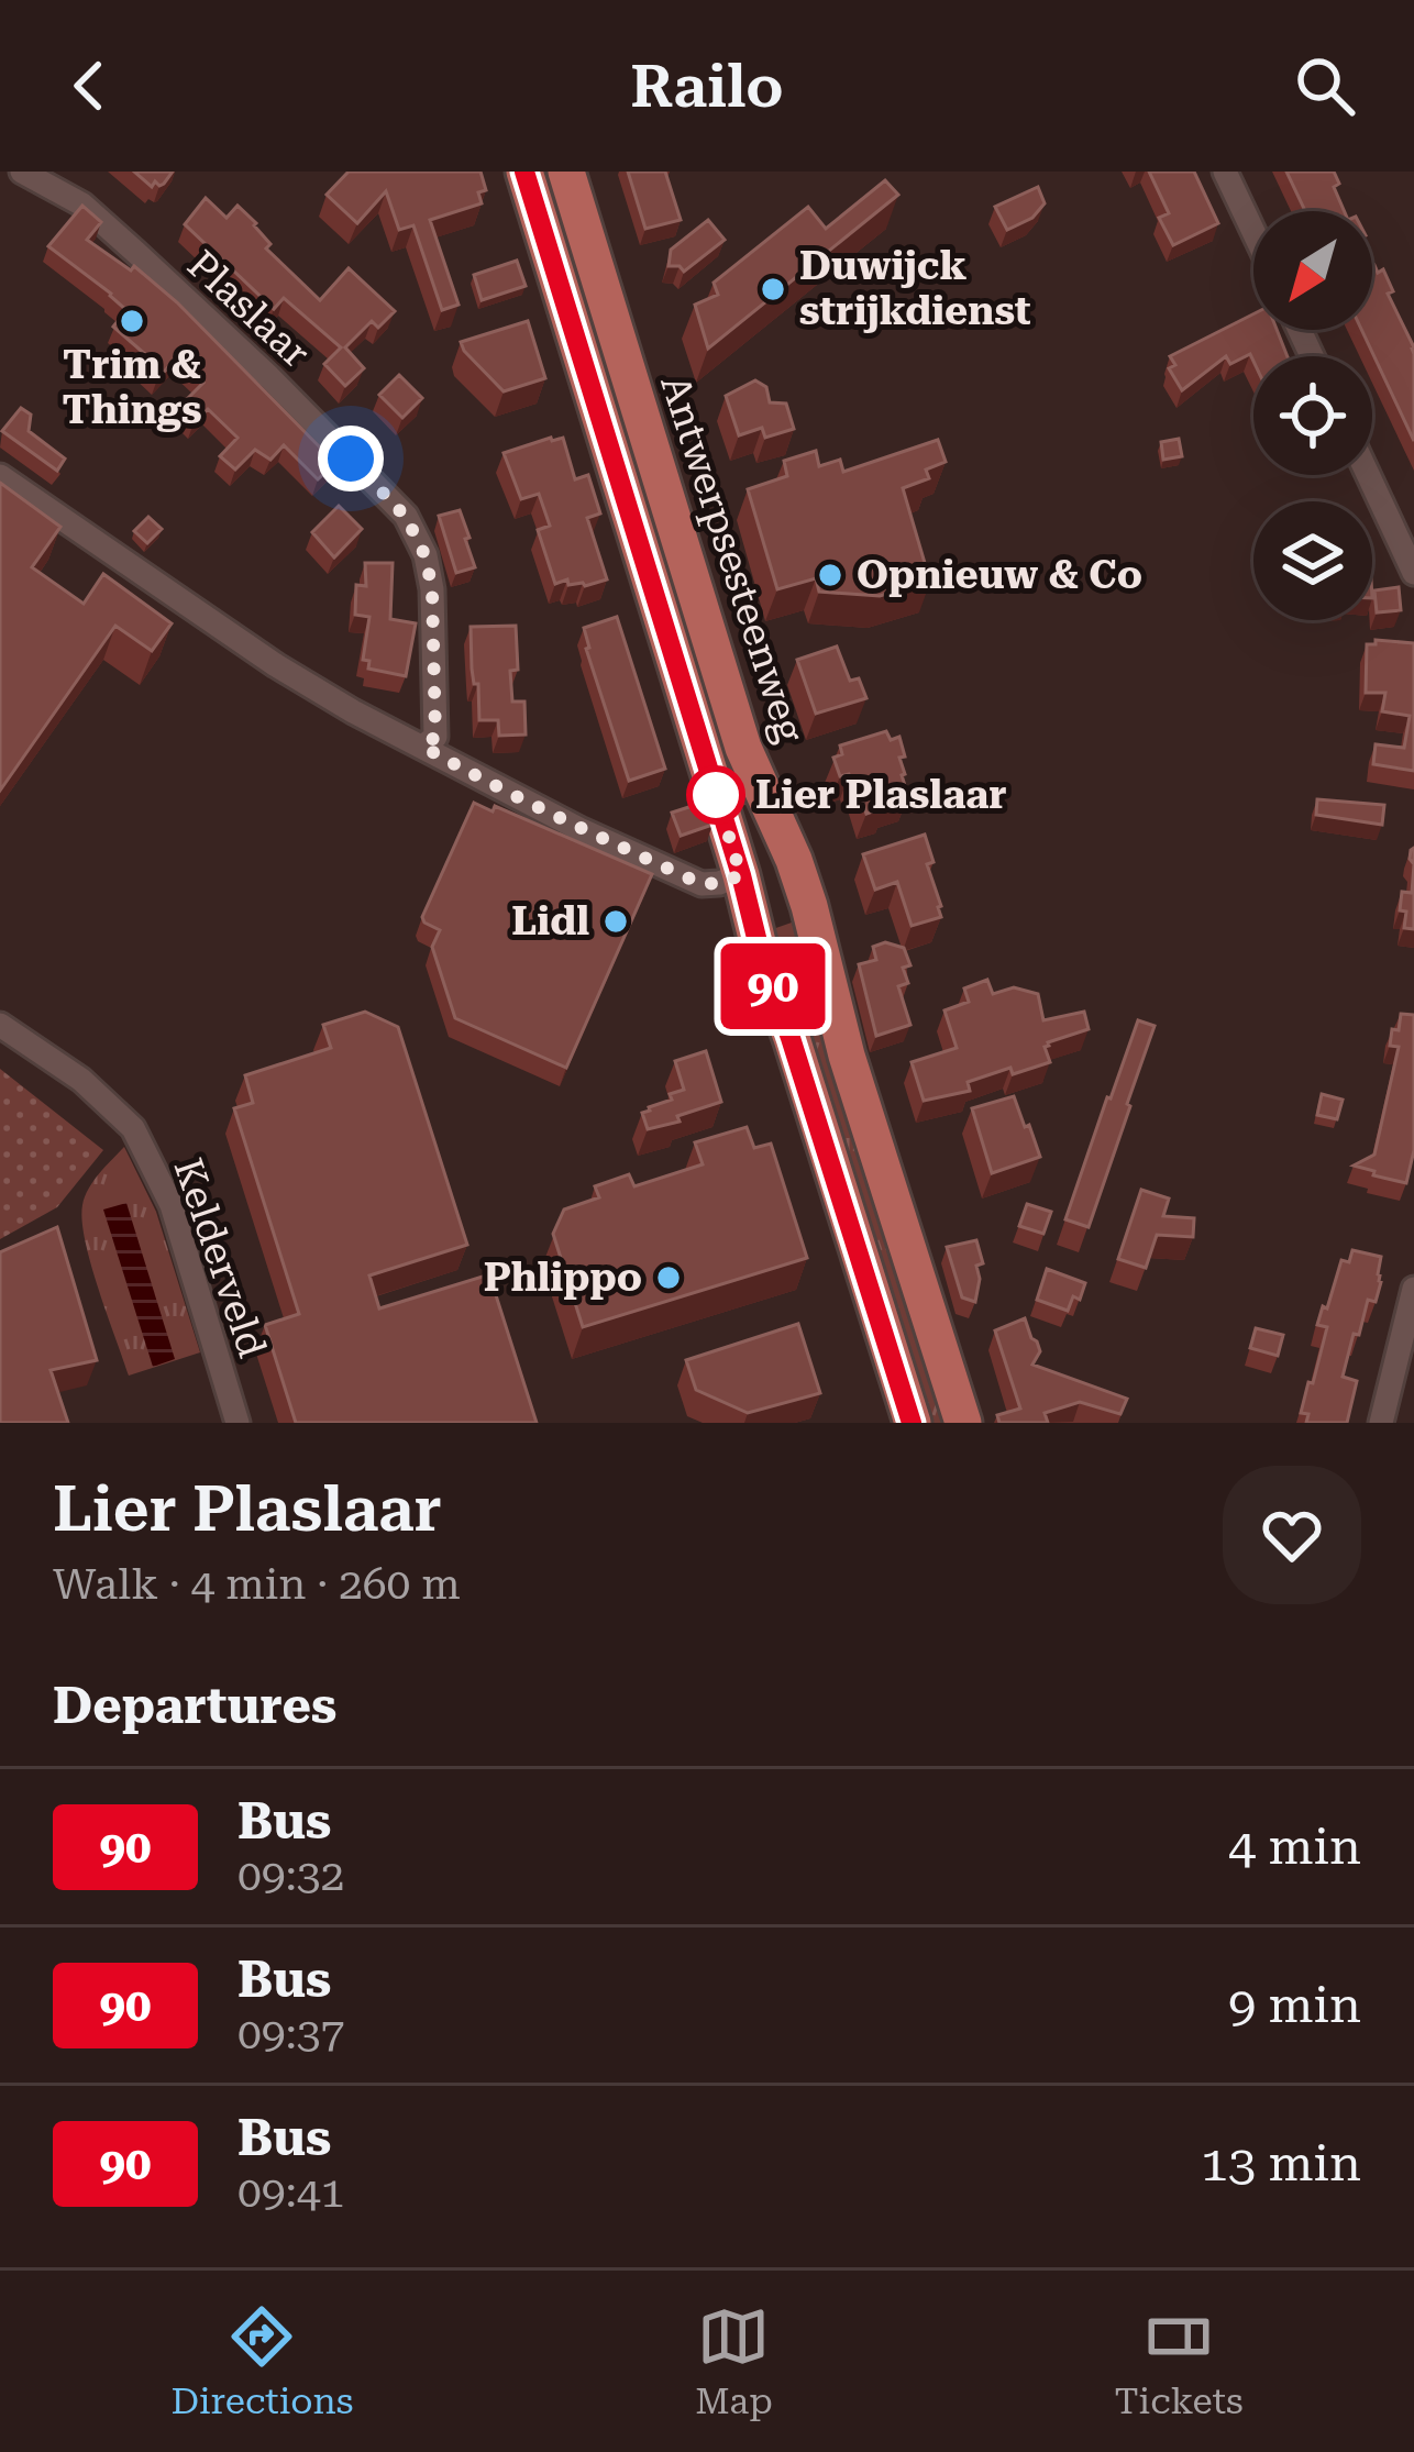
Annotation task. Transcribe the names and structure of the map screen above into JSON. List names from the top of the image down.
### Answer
{
  "streets": {
    "main road": ["Antwerpsesteenweg"],
    "street": ["Plaslaar", "Kelderveld"]
  },
  "places": [
    "Duwijck strijkdienst",
    "Trim & Things",
    "Opnieuw & Co",
    "Lier Plaslaar",
    "Lidl",
    "Phlippo"
  ],
  "lines": ["bus line 90"],
  "north": "bottom left",
  "page": {
    "header": "Railo",
    "on_map": "90",
    "heading": [
      ["Lier Plaslaar", "Walk · 4 min · 260 m"],
      "Departures"
    ],
    "list": [
      {
        "mark": "90",
        "name": "Bus",
        "note": "09:32",
        "value": "4 min"
      },
      {
        "mark": "90",
        "name": "Bus",
        "note": "09:37",
        "value": "9 min"
      },
      {
        "mark": "90",
        "name": "Bus",
        "note": "09:41",
        "value": "13 min"
      }
    ],
    "tabs": ["Directions", "Map", "Tickets"]
  }
}
